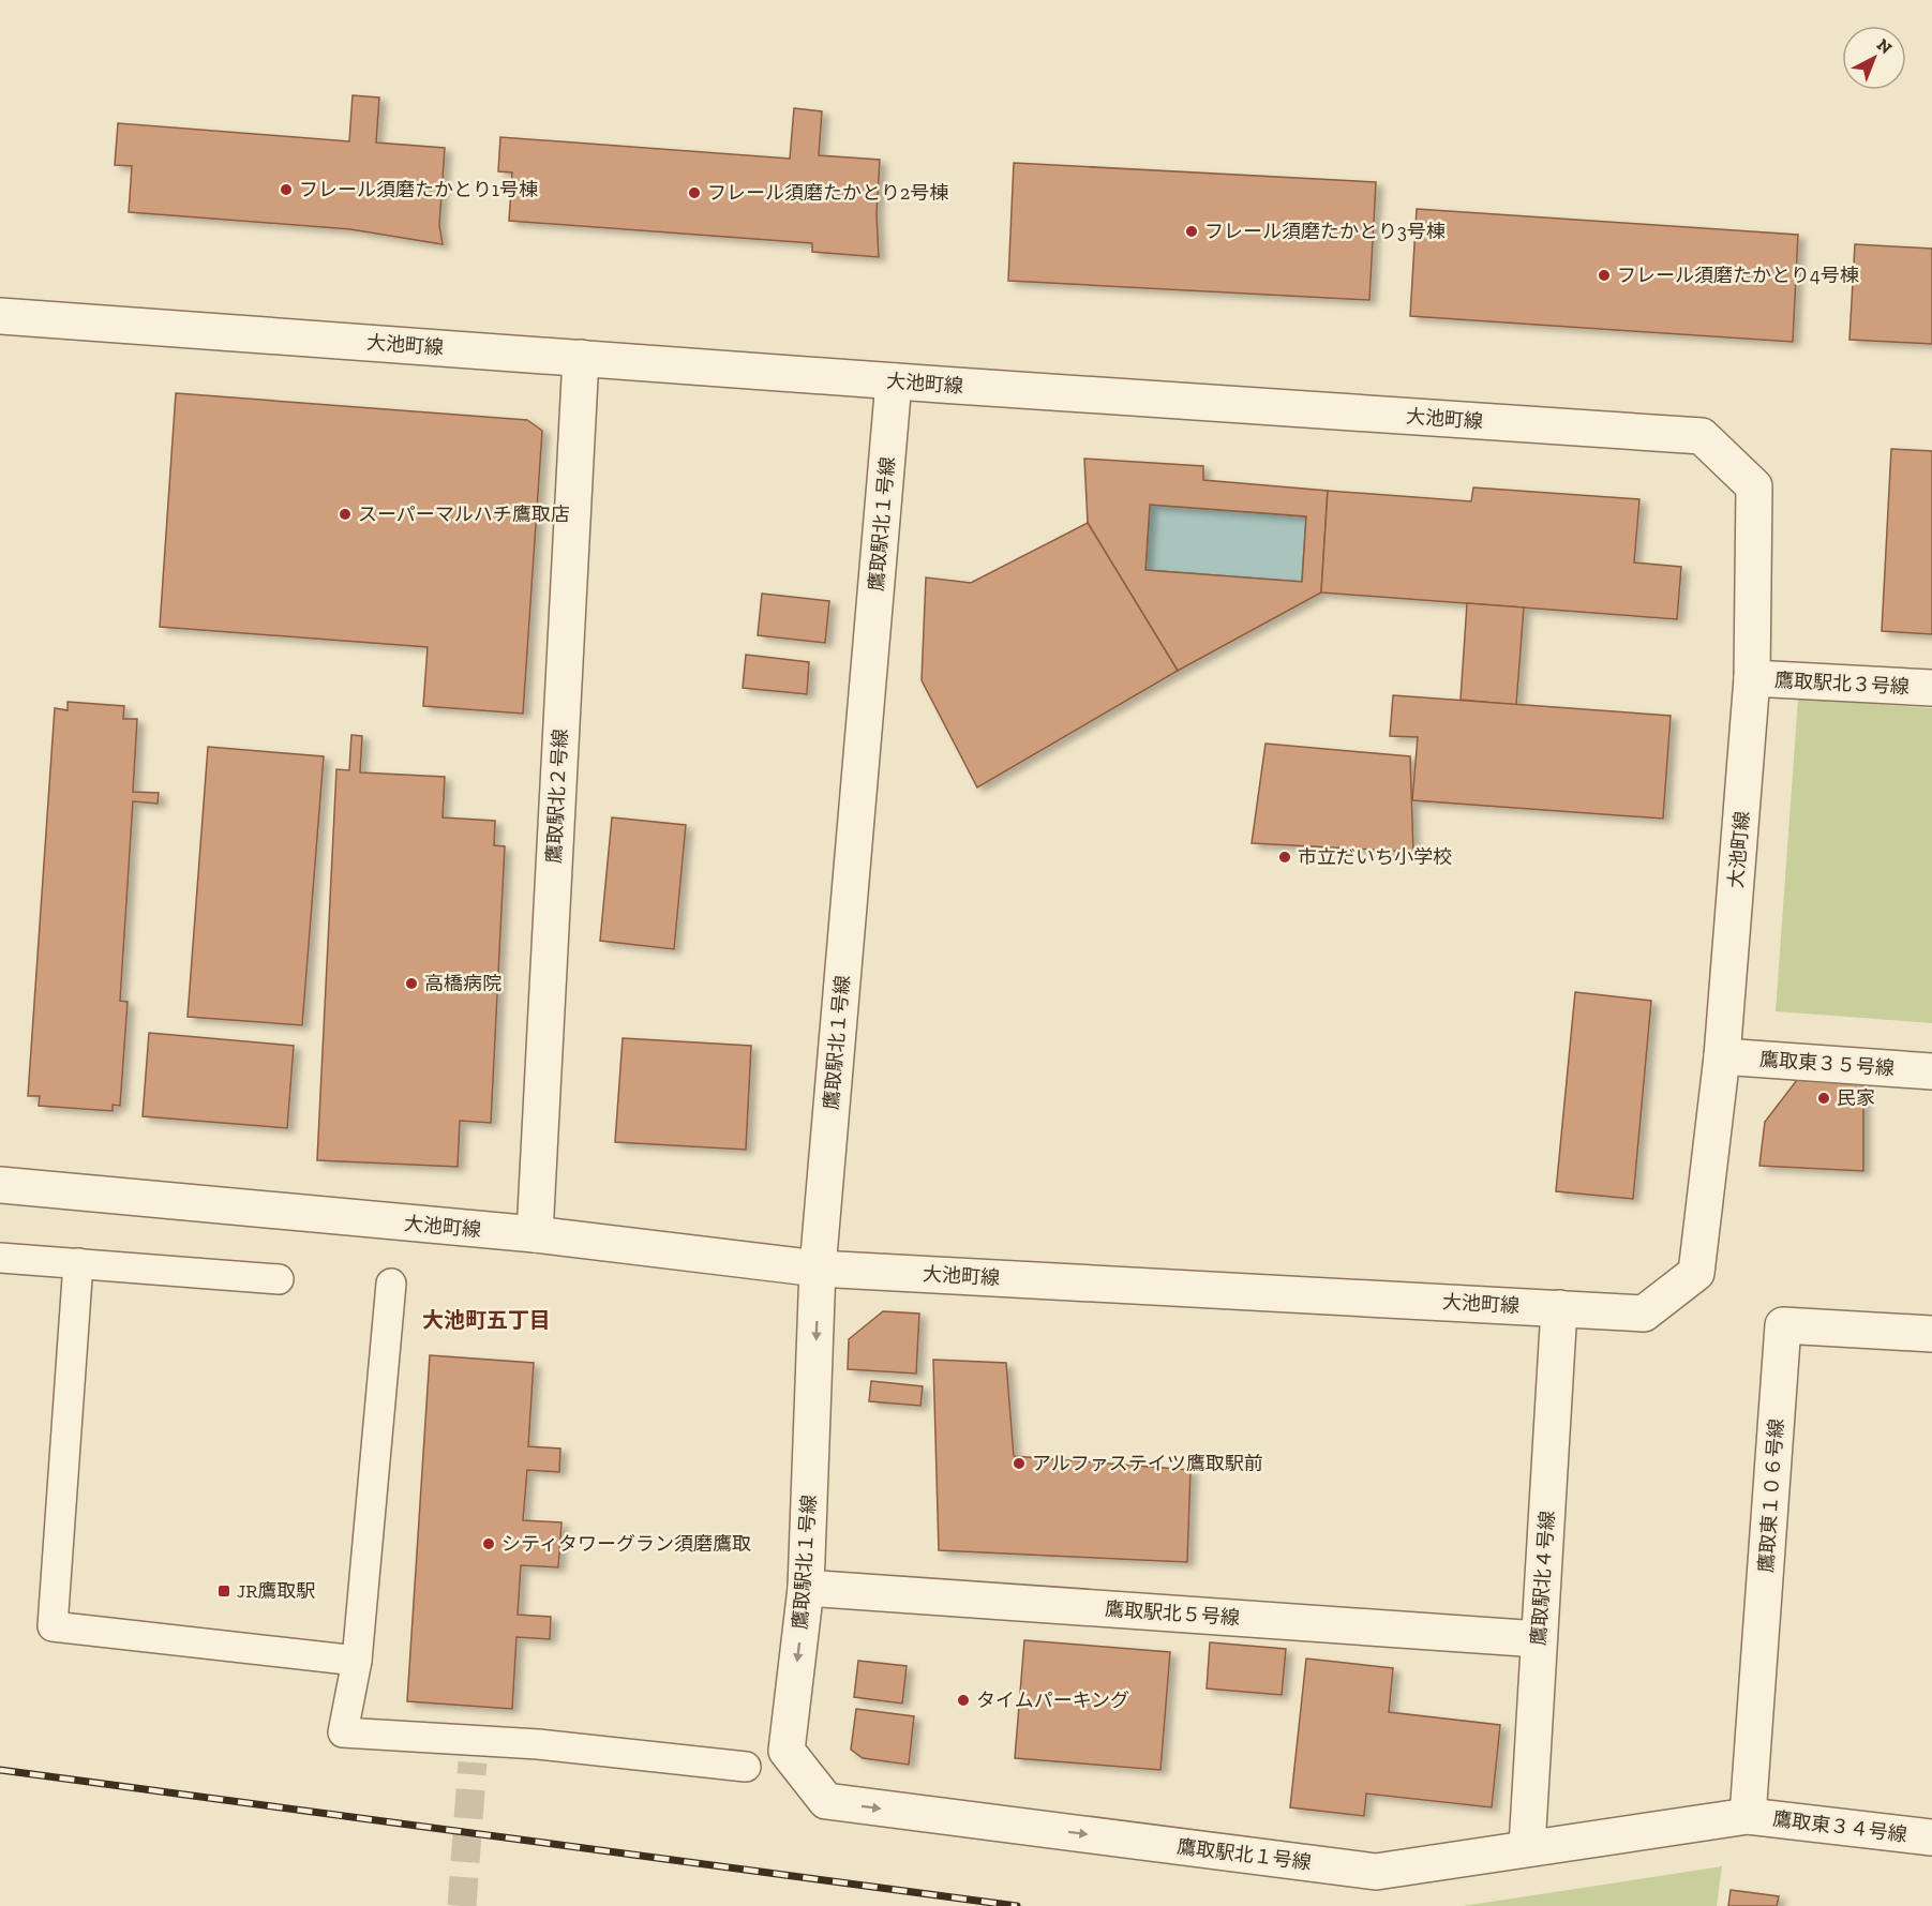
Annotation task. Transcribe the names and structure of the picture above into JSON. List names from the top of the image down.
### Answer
{
  "streets": {
    "street": [
      "大池町線",
      "鷹取駅北１号線",
      "鷹取駅北３号線",
      "鷹取駅北２号線",
      "鷹取東３５号線",
      "鷹取東１０６号線",
      "鷹取駅北４号線",
      "鷹取駅北５号線",
      "鷹取東３４号線"
    ]
  },
  "crossings": [
    ["大池町線", "鷹取駅北１号線"],
    ["大池町線", "鷹取駅北３号線"],
    ["大池町線", "鷹取駅北２号線"],
    ["大池町線", "鷹取東３５号線"],
    ["大池町線", "鷹取駅北４号線"],
    ["鷹取駅北１号線", "鷹取東１０６号線"],
    ["鷹取駅北１号線", "鷹取駅北４号線"],
    ["鷹取駅北１号線", "鷹取駅北５号線"],
    ["鷹取駅北１号線", "鷹取東３４号線"],
    ["鷹取東１０６号線", "鷹取東３４号線"],
    ["鷹取駅北４号線", "鷹取駅北５号線"]
  ],
  "districts": ["大池町五丁目"],
  "places": {
    "other": [
      "フレール須磨たかとり1号棟",
      "フレール須磨たかとり2号棟",
      "フレール須磨たかとり3号棟",
      "フレール須磨たかとり4号棟",
      "スーパーマルハチ鷹取店",
      "市立だいち小学校",
      "高橋病院",
      "民家",
      "アルファステイツ鷹取駅前",
      "シティタワーグラン須磨鷹取",
      "タイムパーキング"
    ],
    "transit": ["JR鷹取駅"]
  },
  "north": "top right"
}
